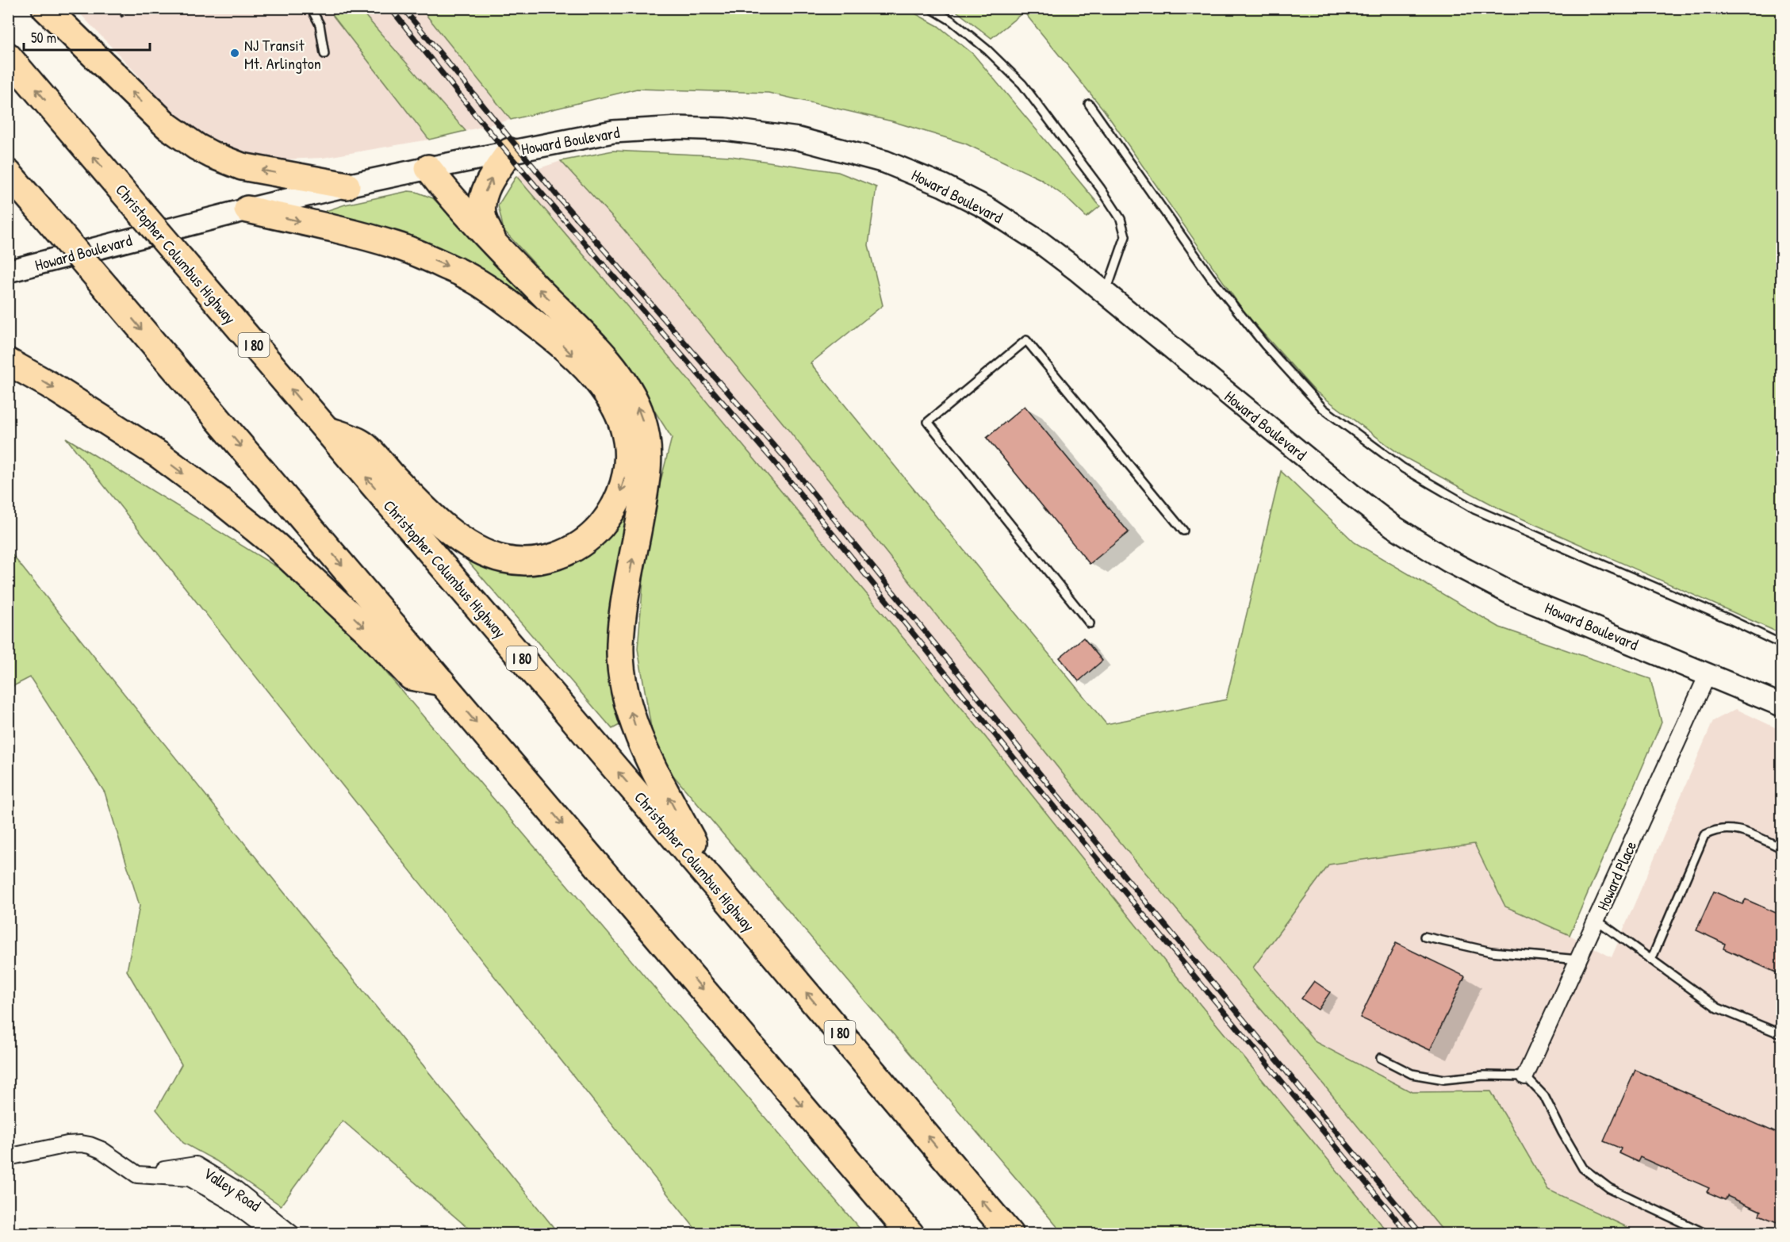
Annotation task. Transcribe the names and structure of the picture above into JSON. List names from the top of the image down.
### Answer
{
  "streets": {
    "highway": ["Christopher Columbus Highway", "I 80"],
    "main road": ["Howard Boulevard"],
    "street": ["Howard Place", "Valley Road"]
  },
  "crossings": [
    ["Howard Boulevard", "Howard Place"]
  ],
  "places": ["NJ Transit Mt. Arlington"],
  "scale_bar": "50 m"
}
